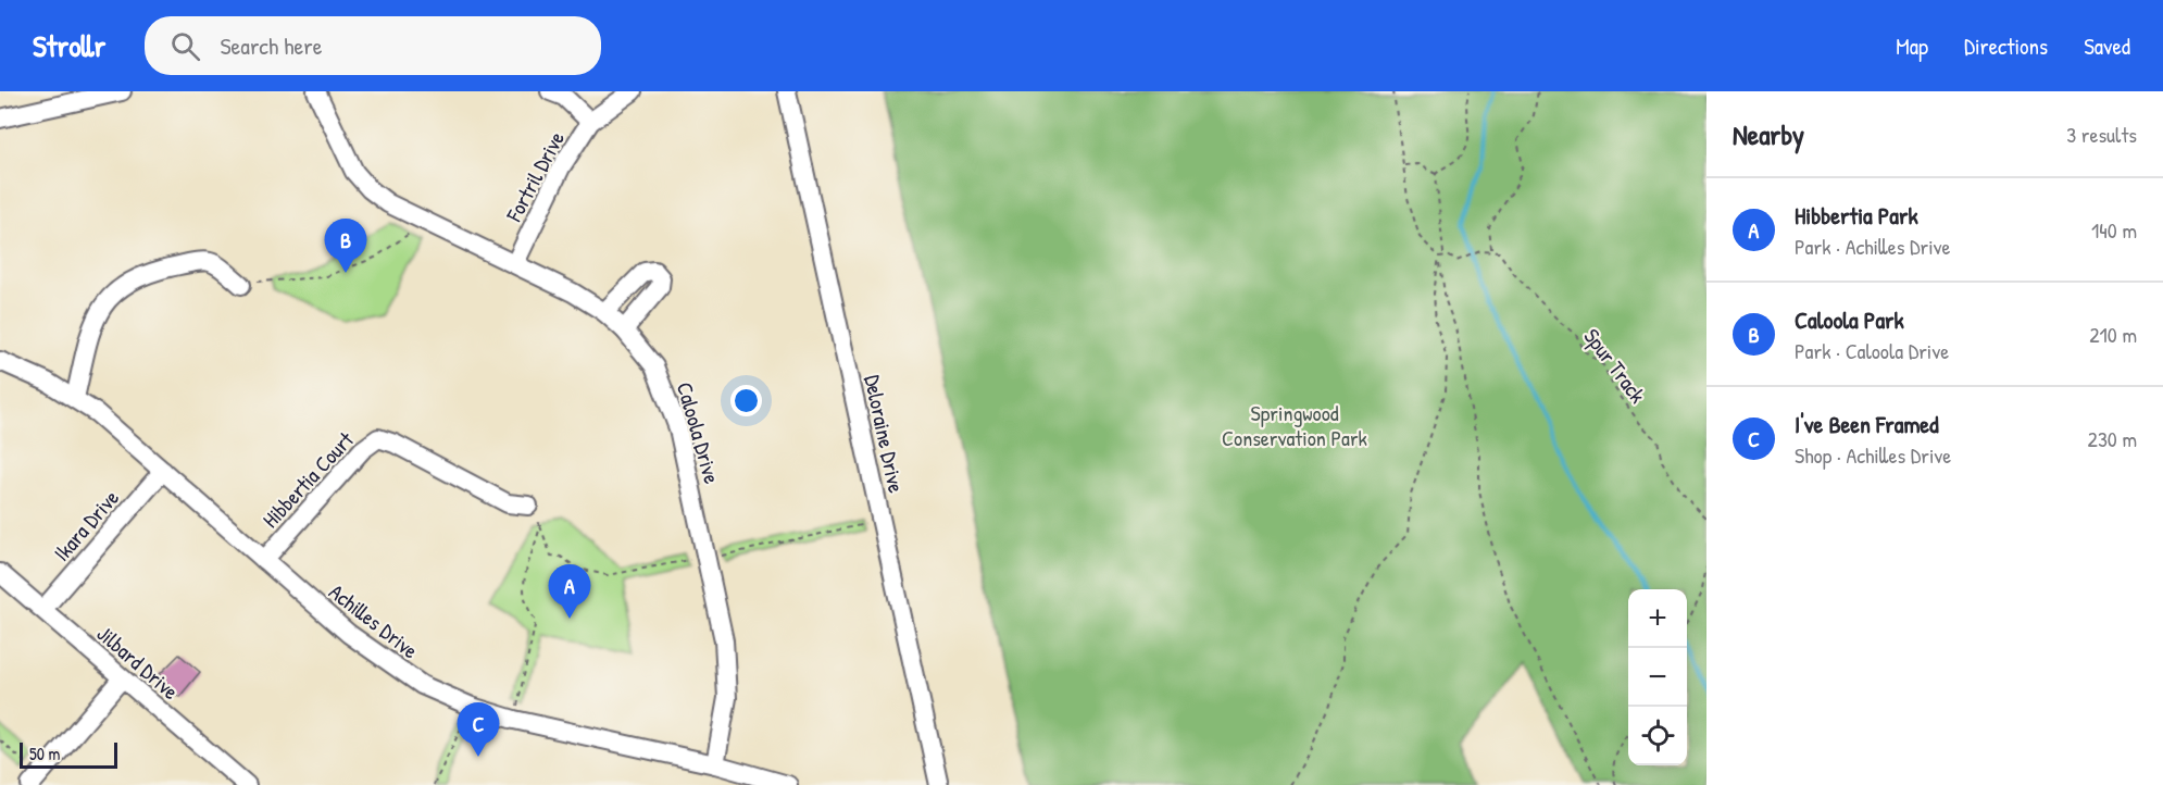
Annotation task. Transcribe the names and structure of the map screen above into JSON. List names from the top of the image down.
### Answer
{
  "streets": {
    "street": [
      "Fortril Drive",
      "Caloola Drive",
      "Deloraine Drive",
      "Hibbertia Court",
      "Ikara Drive",
      "Achilles Drive",
      "Jilbard Drive"
    ],
    "path": ["Spur Track"]
  },
  "crossings": [
    ["Fortril Drive", "Caloola Drive"],
    ["Caloola Drive", "Achilles Drive"],
    ["Hibbertia Court", "Achilles Drive"],
    ["Ikara Drive", "Achilles Drive"],
    ["Ikara Drive", "Jilbard Drive"]
  ],
  "parks": ["Springwood Conservation Park"],
  "scale_bar": "50 m",
  "page": {
    "header": "Strollr",
    "search": "Search here",
    "nav": ["Map", "Directions", "Saved"],
    "heading": ["Nearby", "3 results"],
    "list": [
      {
        "mark": "A",
        "name": "Hibbertia Park",
        "note": "Park · Achilles Drive",
        "value": "140 m"
      },
      {
        "mark": "B",
        "name": "Caloola Park",
        "note": "Park · Caloola Drive",
        "value": "210 m"
      },
      {
        "mark": "C",
        "name": "I've Been Framed",
        "note": "Shop · Achilles Drive",
        "value": "230 m"
      }
    ],
    "pins": ["B", "A", "C"],
    "map_buttons": ["+", "−"],
    "scale": "50 m"
  }
}
